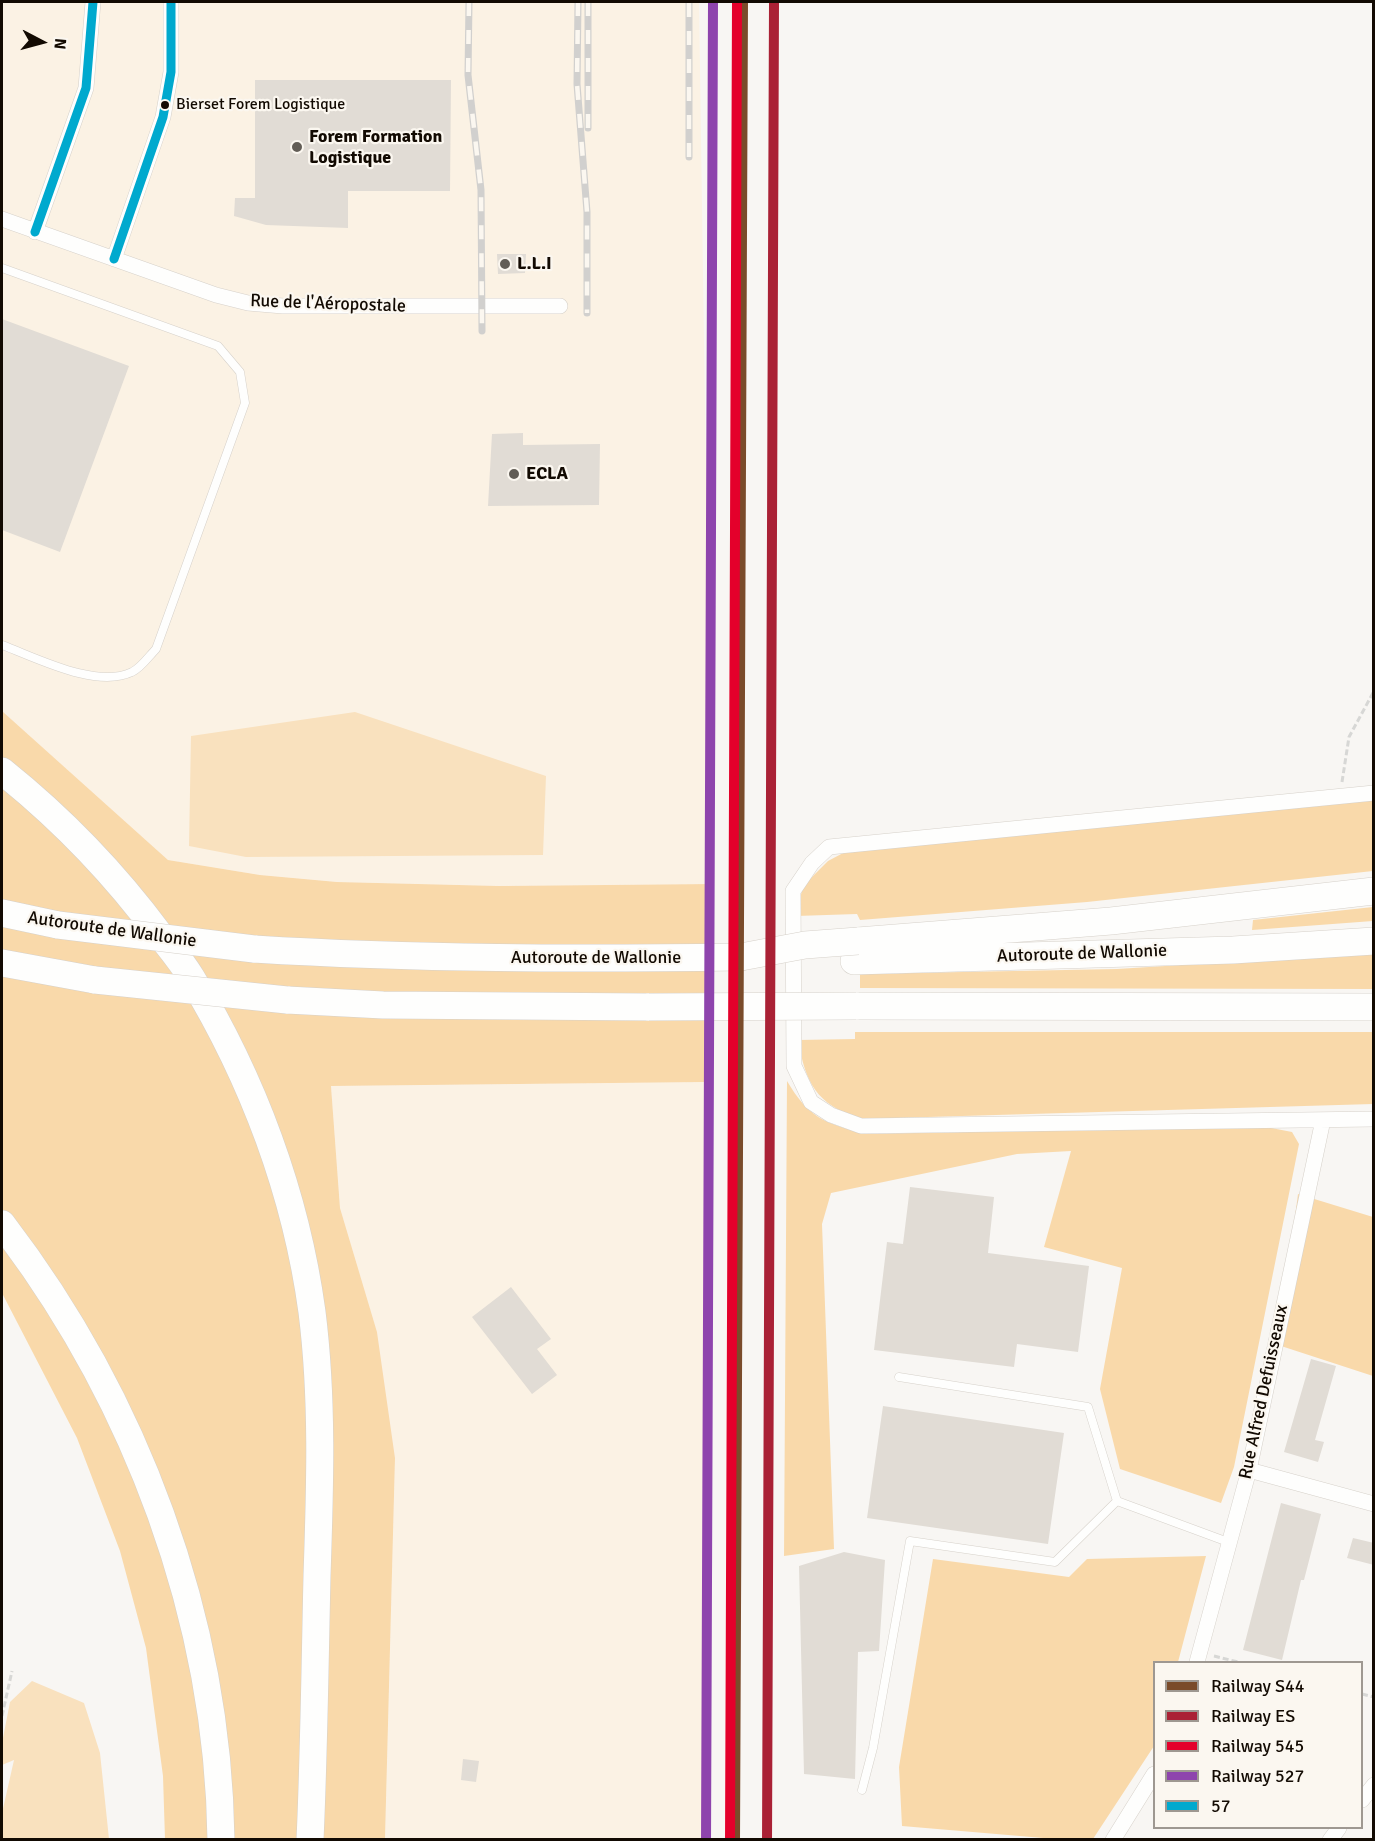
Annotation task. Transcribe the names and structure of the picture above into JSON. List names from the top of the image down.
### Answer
{
  "streets": {
    "highway": ["Autoroute de Wallonie"],
    "street": ["Rue de l'Aéropostale", "Rue Alfred Defuisseaux"]
  },
  "places": [
    "Bierset Forem Logistique",
    "Forem Formation Logistique",
    "L.L.I",
    "ECLA"
  ],
  "lines": [
    "rail line S44",
    "rail line ES",
    "rail line 545",
    "rail line 527",
    "transit line 57"
  ],
  "legend": [
    "Railway S44",
    "Railway ES",
    "Railway 545",
    "Railway 527",
    "57"
  ],
  "north": "right"
}
